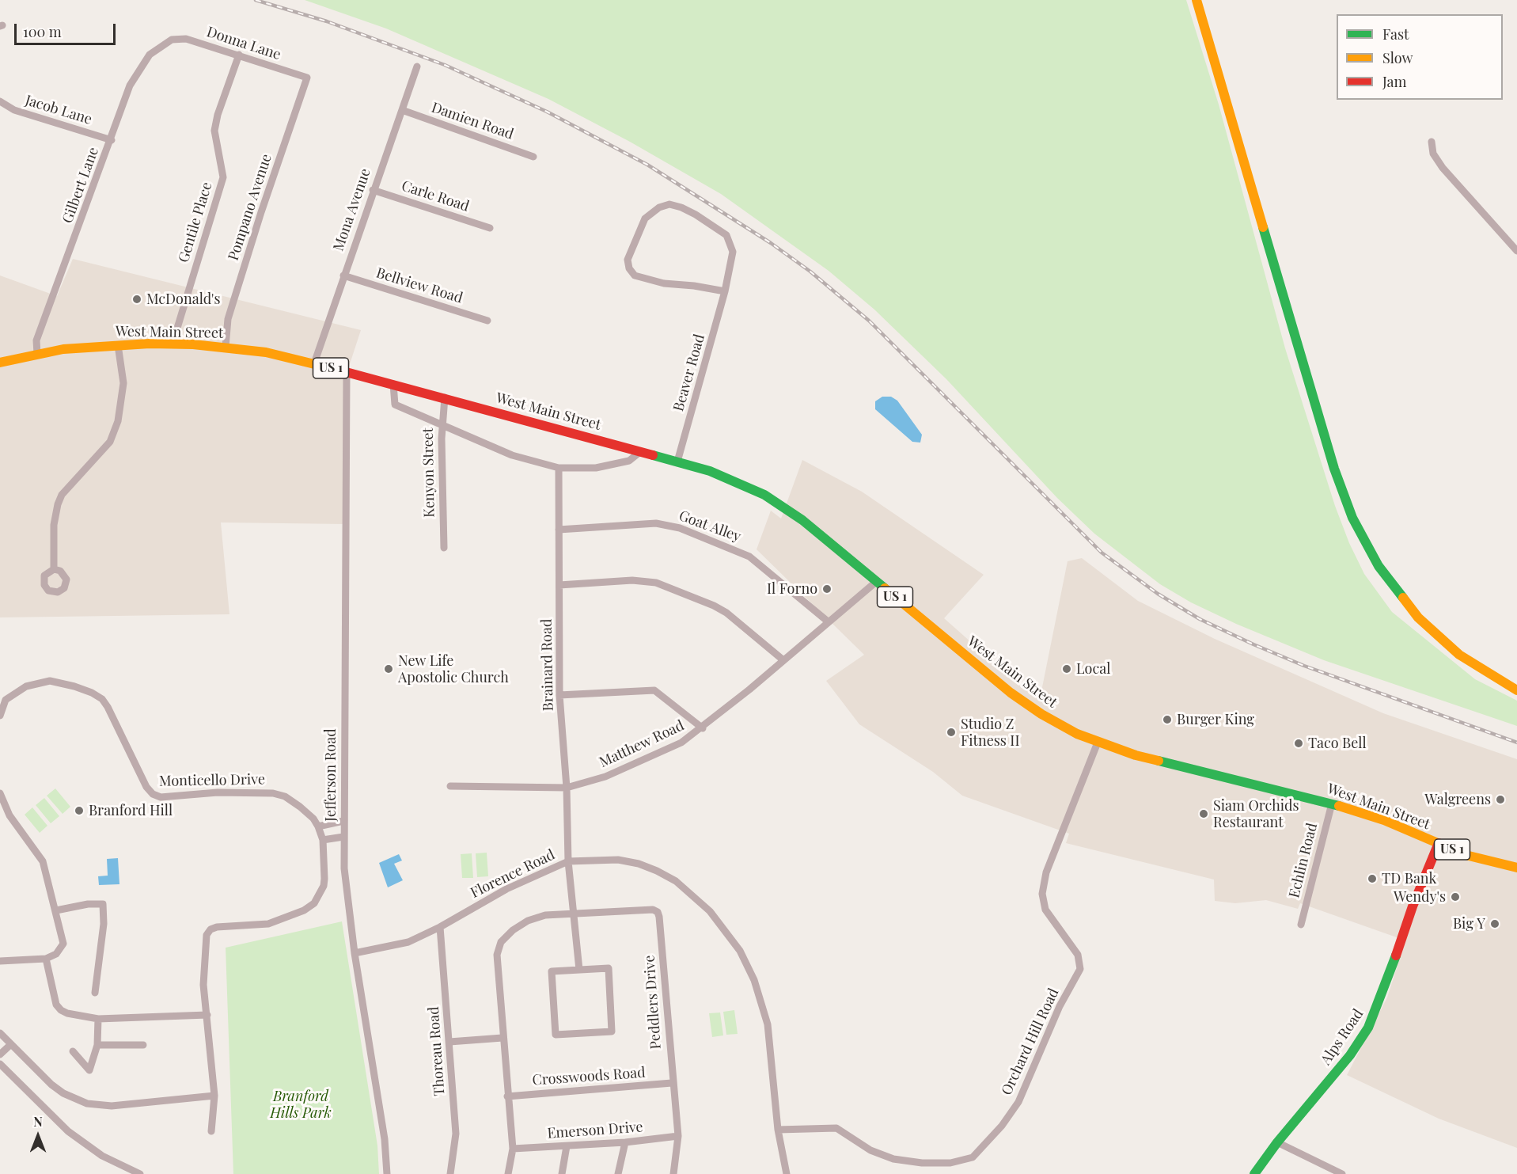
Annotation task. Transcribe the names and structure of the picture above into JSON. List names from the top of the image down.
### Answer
{
  "streets": {
    "main road": ["West Main Street", "US 1", "Alps Road"],
    "street": [
      "Donna Lane",
      "Jacob Lane",
      "Damien Road",
      "Gilbert Lane",
      "Carle Road",
      "Pompano Avenue",
      "Mona Avenue",
      "Gentile Place",
      "Bellview Road",
      "Beaver Road",
      "Kenyon Street",
      "Goat Alley",
      "Brainard Road",
      "Matthew Road",
      "Jefferson Road",
      "Monticello Drive",
      "Echlin Road",
      "Florence Road",
      "Peddlers Drive",
      "Orchard Hill Road",
      "Thoreau Road",
      "Crosswoods Road",
      "Emerson Drive"
    ]
  },
  "crossings": [
    ["Donna Lane", "Gilbert Lane"],
    ["Donna Lane", "Pompano Avenue"],
    ["Donna Lane", "Gentile Place"],
    ["Jacob Lane", "Gilbert Lane"],
    ["Damien Road", "Mona Avenue"],
    ["Gilbert Lane", "West Main Street"],
    ["Carle Road", "Mona Avenue"],
    ["Pompano Avenue", "West Main Street"],
    ["Mona Avenue", "Bellview Road"],
    ["Mona Avenue", "West Main Street"],
    ["Gentile Place", "West Main Street"],
    ["West Main Street", "Beaver Road"],
    ["West Main Street", "Kenyon Street"],
    ["West Main Street", "Matthew Road"],
    ["West Main Street", "Jefferson Road"],
    ["West Main Street", "Echlin Road"],
    ["West Main Street", "Alps Road"],
    ["West Main Street", "Orchard Hill Road"],
    ["Goat Alley", "Brainard Road"],
    ["Goat Alley", "Matthew Road"],
    ["Brainard Road", "Matthew Road"],
    ["Brainard Road", "Florence Road"],
    ["Jefferson Road", "Florence Road"],
    ["Florence Road", "Orchard Hill Road"],
    ["Florence Road", "Thoreau Road"],
    ["Peddlers Drive", "Crosswoods Road"],
    ["Peddlers Drive", "Emerson Drive"]
  ],
  "parks": ["Branford Hills Park"],
  "places": [
    "McDonald's",
    "Il Forno",
    "New Life Apostolic Church",
    "Local",
    "Burger King",
    "Studio Z Fitness II",
    "Taco Bell",
    "Walgreens",
    "Branford Hill",
    "Siam Orchids Restaurant",
    "TD Bank",
    "Wendy's",
    "Big Y"
  ],
  "legend": ["Fast", "Slow", "Jam"],
  "scale_bar": "100 m",
  "north": "top"
}
